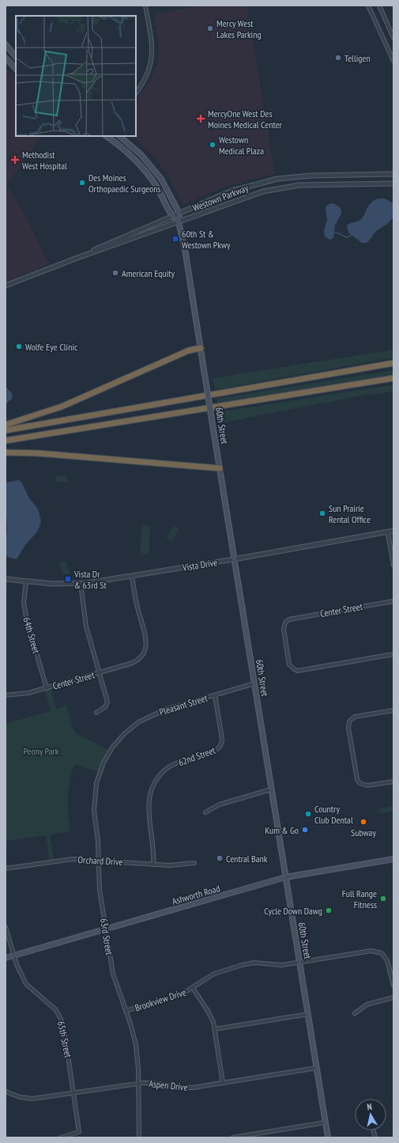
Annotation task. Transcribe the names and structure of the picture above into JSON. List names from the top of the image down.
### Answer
{
  "streets": {
    "main road": ["60th Street", "Ashworth Road"],
    "street": [
      "Westown Parkway",
      "Vista Drive",
      "Center Street",
      "64th Street",
      "Pleasant Street",
      "62nd Street",
      "Orchard Drive",
      "63rd Street",
      "Brookview Drive",
      "65th Street",
      "Aspen Drive"
    ]
  },
  "crossings": [
    ["Westown Parkway", "60th Street"],
    ["60th Street", "Vista Drive"],
    ["60th Street", "Pleasant Street"],
    ["60th Street", "Ashworth Road"],
    ["60th Street", "Brookview Drive"],
    ["60th Street", "Aspen Drive"],
    ["Vista Drive", "Center Street"],
    ["Vista Drive", "64th Street"],
    ["Center Street", "64th Street"],
    ["Pleasant Street", "62nd Street"],
    ["Pleasant Street", "63rd Street"],
    ["62nd Street", "Orchard Drive"],
    ["Orchard Drive", "63rd Street"],
    ["Ashworth Road", "63rd Street"],
    ["Ashworth Road", "65th Street"],
    ["63rd Street", "Brookview Drive"],
    ["63rd Street", "Aspen Drive"],
    ["65th Street", "Aspen Drive"]
  ],
  "parks": ["Peony Park"],
  "places": {
    "other": [
      "Mercy West Lakes Parking",
      "Telligen",
      "Westown Medical Plaza",
      "Des Moines Orthopaedic Surgeons",
      "American Equity",
      "Wolfe Eye Clinic",
      "Sun Prairie Rental Office",
      "Country Club Dental",
      "Subway",
      "Kum & Go",
      "Central Bank",
      "Full Range Fitness",
      "Cycle Down Dawg"
    ],
    "health": ["MercyOne West Des Moines Medical Center", "Methodist West Hospital"],
    "transit": ["60th St & Westown Pkwy", "Vista Dr & 63rd St"]
  },
  "north": "top"
}
